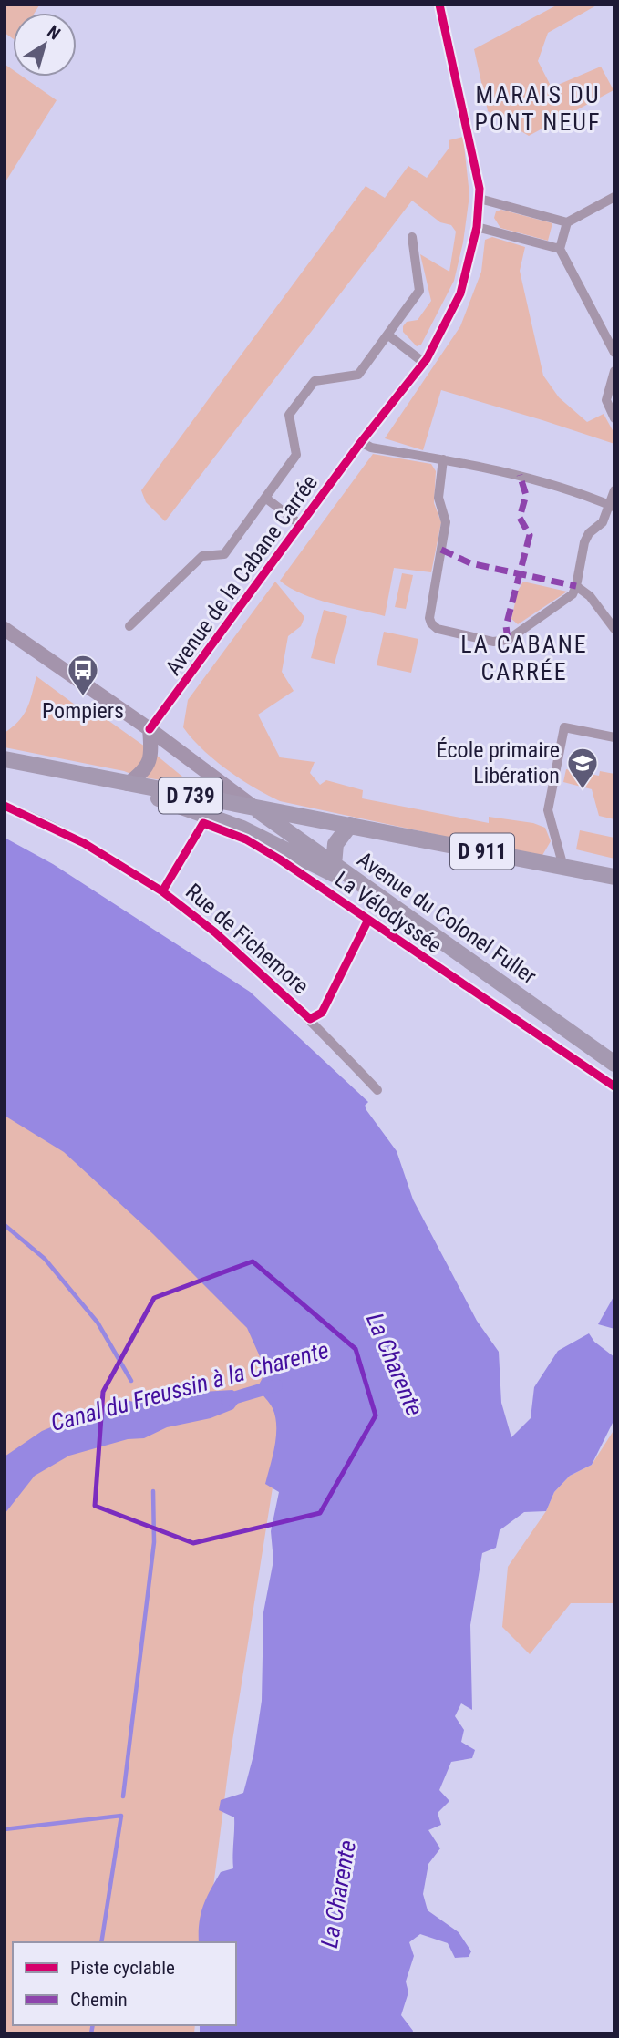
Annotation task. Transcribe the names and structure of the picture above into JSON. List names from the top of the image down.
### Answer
{
  "streets": {
    "main road": ["D 739", "D 911", "Avenue du Colonel Fuller"],
    "street": ["Avenue de la Cabane Carrée", "Rue de Fichemore"],
    "cycle path": ["La Vélodyssée"]
  },
  "crossings": [
    ["D 739", "D 911"],
    ["D 739", "Avenue du Colonel Fuller"]
  ],
  "districts": ["MARAIS DU PONT NEUF", "LA CABANE CARRÉE"],
  "water": ["La Charente", "Canal du Freussin à la Charente"],
  "places": {
    "bus stop": ["Pompiers"],
    "school or university": ["École primaire Libération"]
  },
  "legend": ["Piste cyclable", "Chemin"],
  "north": "top right"
}
